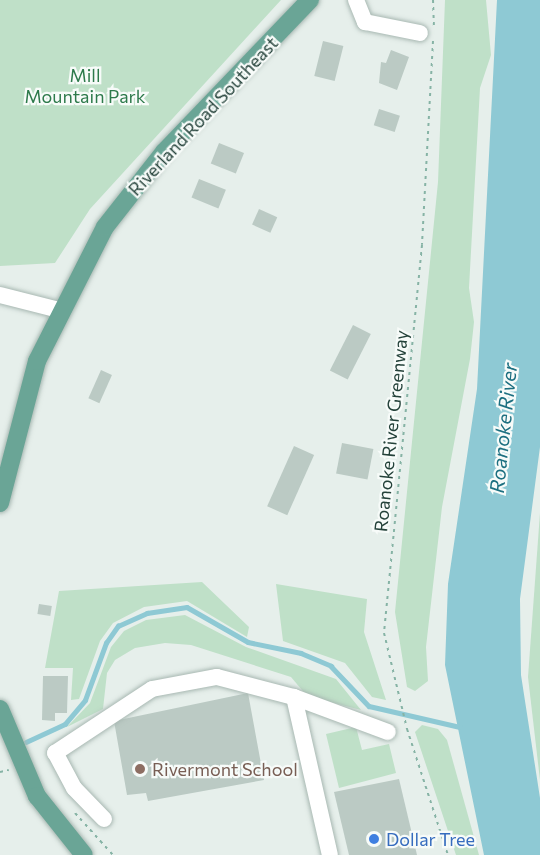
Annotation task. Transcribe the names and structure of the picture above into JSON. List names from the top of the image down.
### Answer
{
  "streets": {
    "main road": ["Riverland Road Southeast"],
    "path": ["Roanoke River Greenway"]
  },
  "water": ["Roanoke River"],
  "parks": ["Mill Mountain Park"],
  "places": ["Rivermont School", "Dollar Tree"]
}
